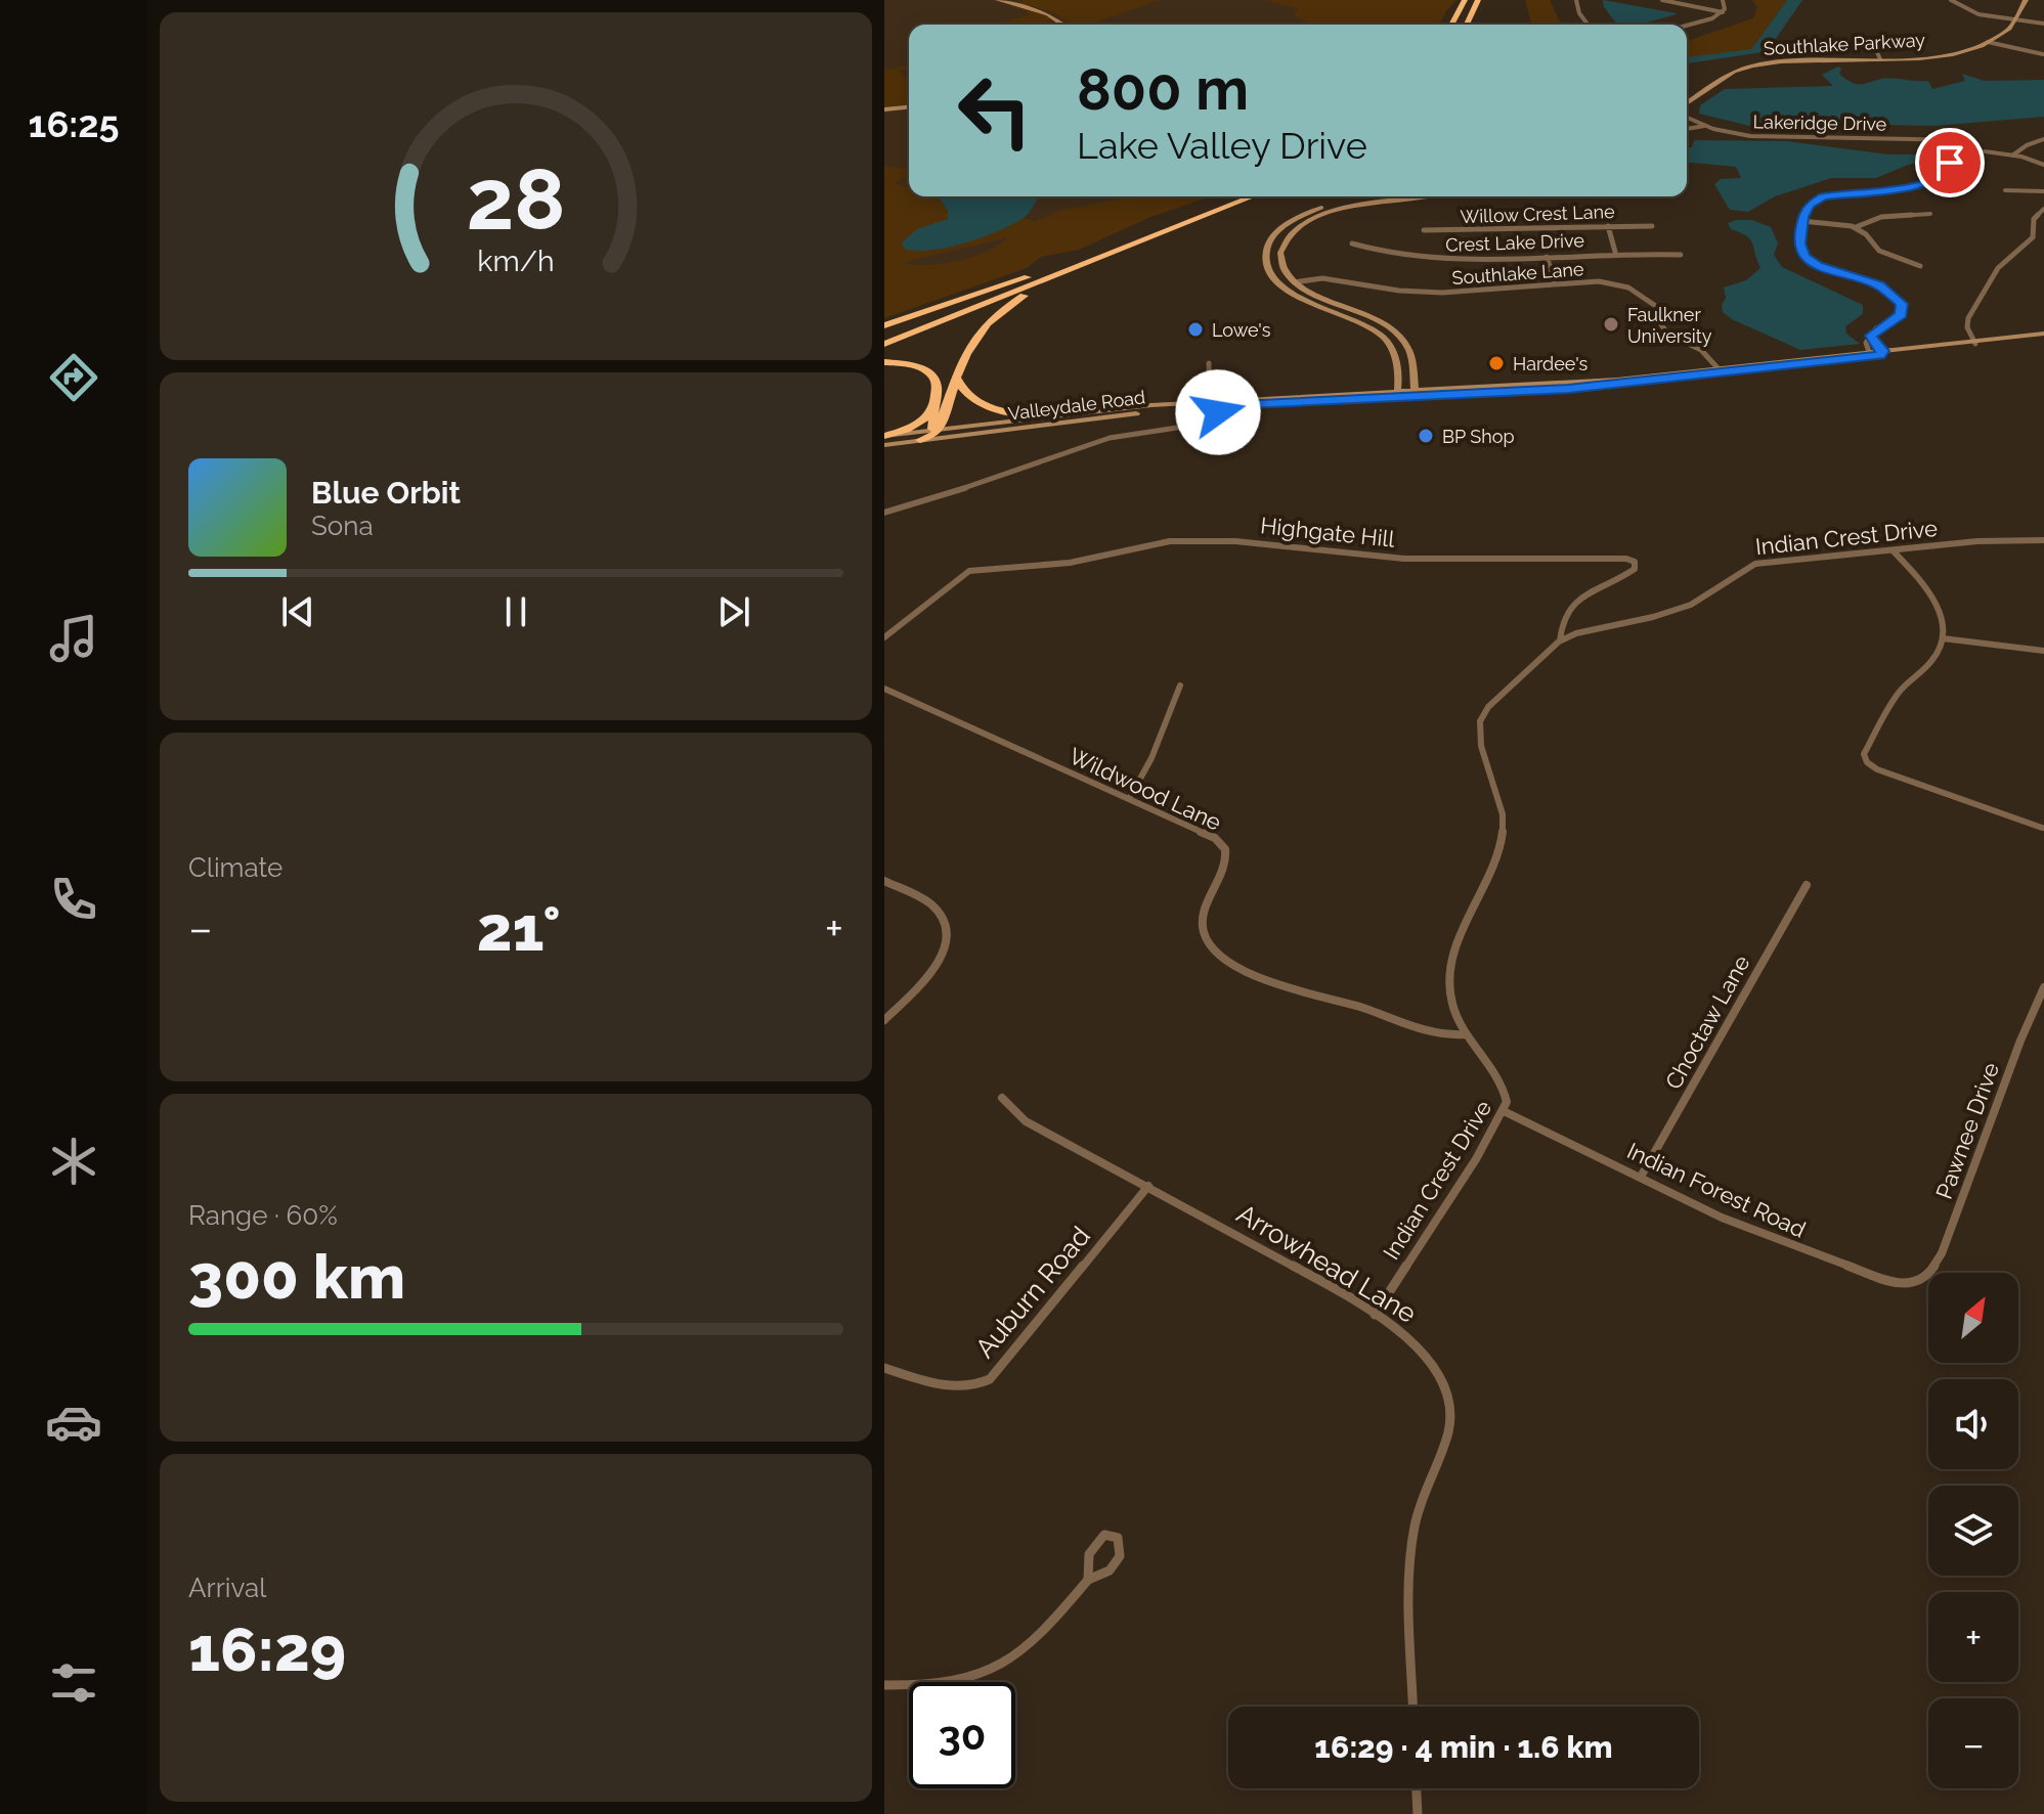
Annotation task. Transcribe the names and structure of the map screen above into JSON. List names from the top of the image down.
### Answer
{
  "streets": {
    "street": [
      "Southlake Parkway",
      "Lakeridge Drive",
      "Willow Crest Lane",
      "Crest Lake Drive",
      "Southlake Lane",
      "Valleydale Road",
      "Highgate Hill",
      "Indian Crest Drive",
      "Wildwood Lane",
      "Choctaw Lane",
      "Pawnee Drive",
      "Indian Forest Road",
      "Arrowhead Lane",
      "Auburn Road"
    ]
  },
  "crossings": [
    ["Southlake Lane", "Valleydale Road"],
    ["Highgate Hill", "Indian Crest Drive"],
    ["Indian Crest Drive", "Wildwood Lane"],
    ["Indian Crest Drive", "Indian Forest Road"],
    ["Indian Crest Drive", "Arrowhead Lane"],
    ["Choctaw Lane", "Indian Forest Road"],
    ["Pawnee Drive", "Indian Forest Road"],
    ["Arrowhead Lane", "Auburn Road"]
  ],
  "places": [
    "Faulkner University",
    "Lowe's",
    "Hardee's",
    "BP Shop"
  ],
  "north": "top right",
  "page": {
    "tabs": "16:25",
    "turn": ["800 m", "Lake Valley Drive"],
    "song": ["Blue Orbit", "Sona"],
    "tile": [
      "Climate",
      ["Range · 60%", "300 km"],
      ["Arrival", "16:29"]
    ],
    "heat": ["−", "21°", "+"],
    "map_buttons": ["+", "−"],
    "limit": "30",
    "trip": "16:29 · 4 min · 1.6 km",
    "gauge": ["28", "km/h"]
  }
}
